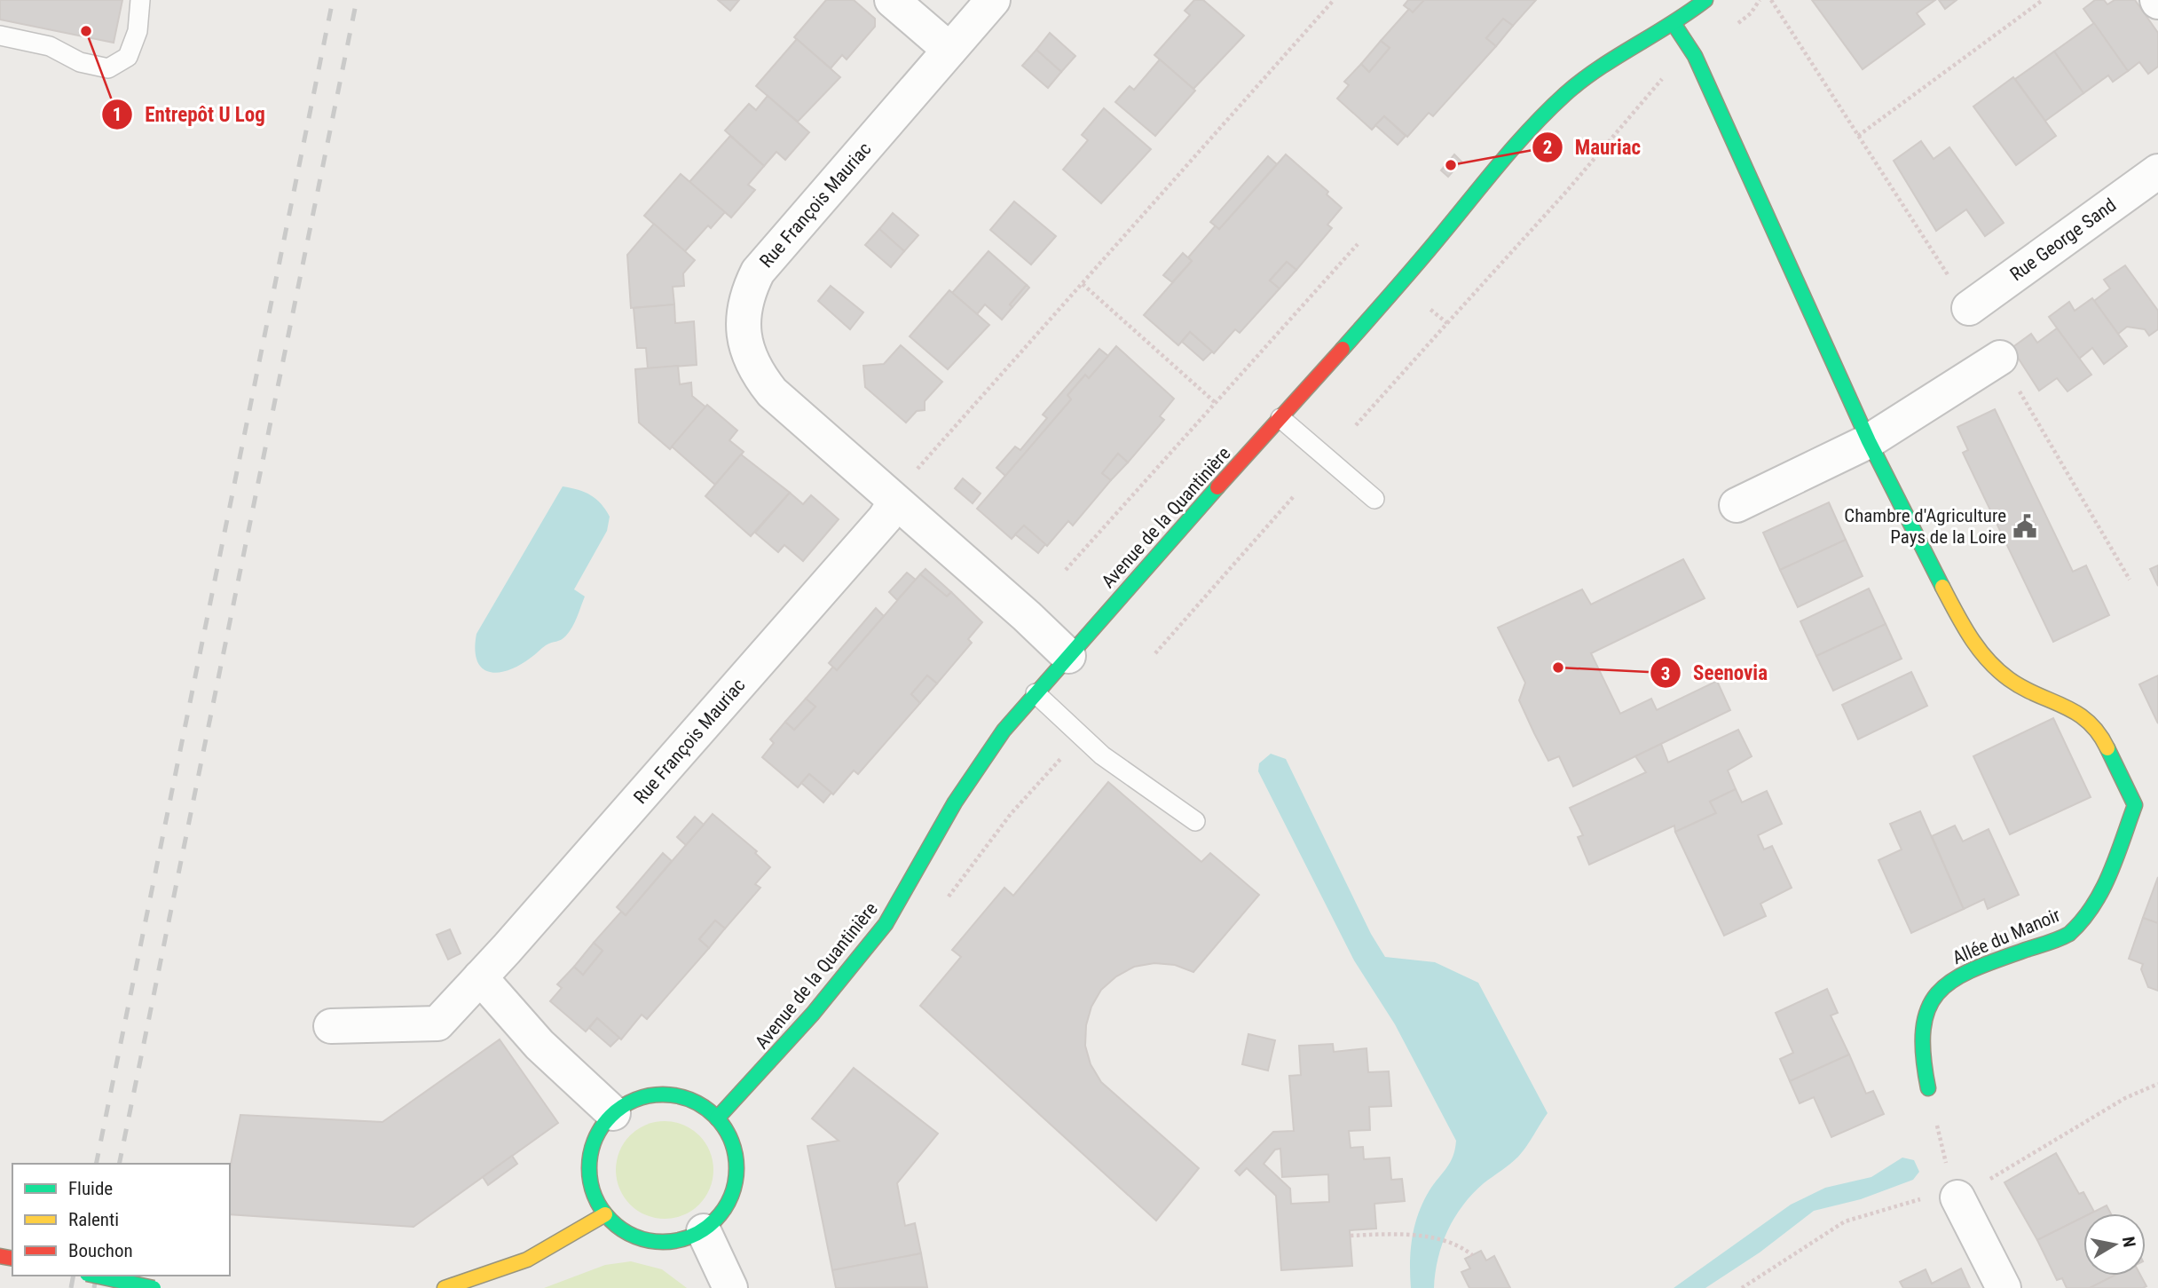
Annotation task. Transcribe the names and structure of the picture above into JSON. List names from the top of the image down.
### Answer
{
  "streets": {
    "street": [
      "Rue François Mauriac",
      "Rue George Sand",
      "Avenue de la Quantinière",
      "Allée du Manoir"
    ]
  },
  "crossings": [
    ["Rue François Mauriac", "Avenue de la Quantinière"]
  ],
  "places": {
    "other": ["Entrepôt U Log", "Mauriac", "Seenovia"],
    "public building": ["Chambre d'Agriculture Pays de la Loire"]
  },
  "legend": ["Fluide", "Ralenti", "Bouchon"],
  "north": "right"
}
